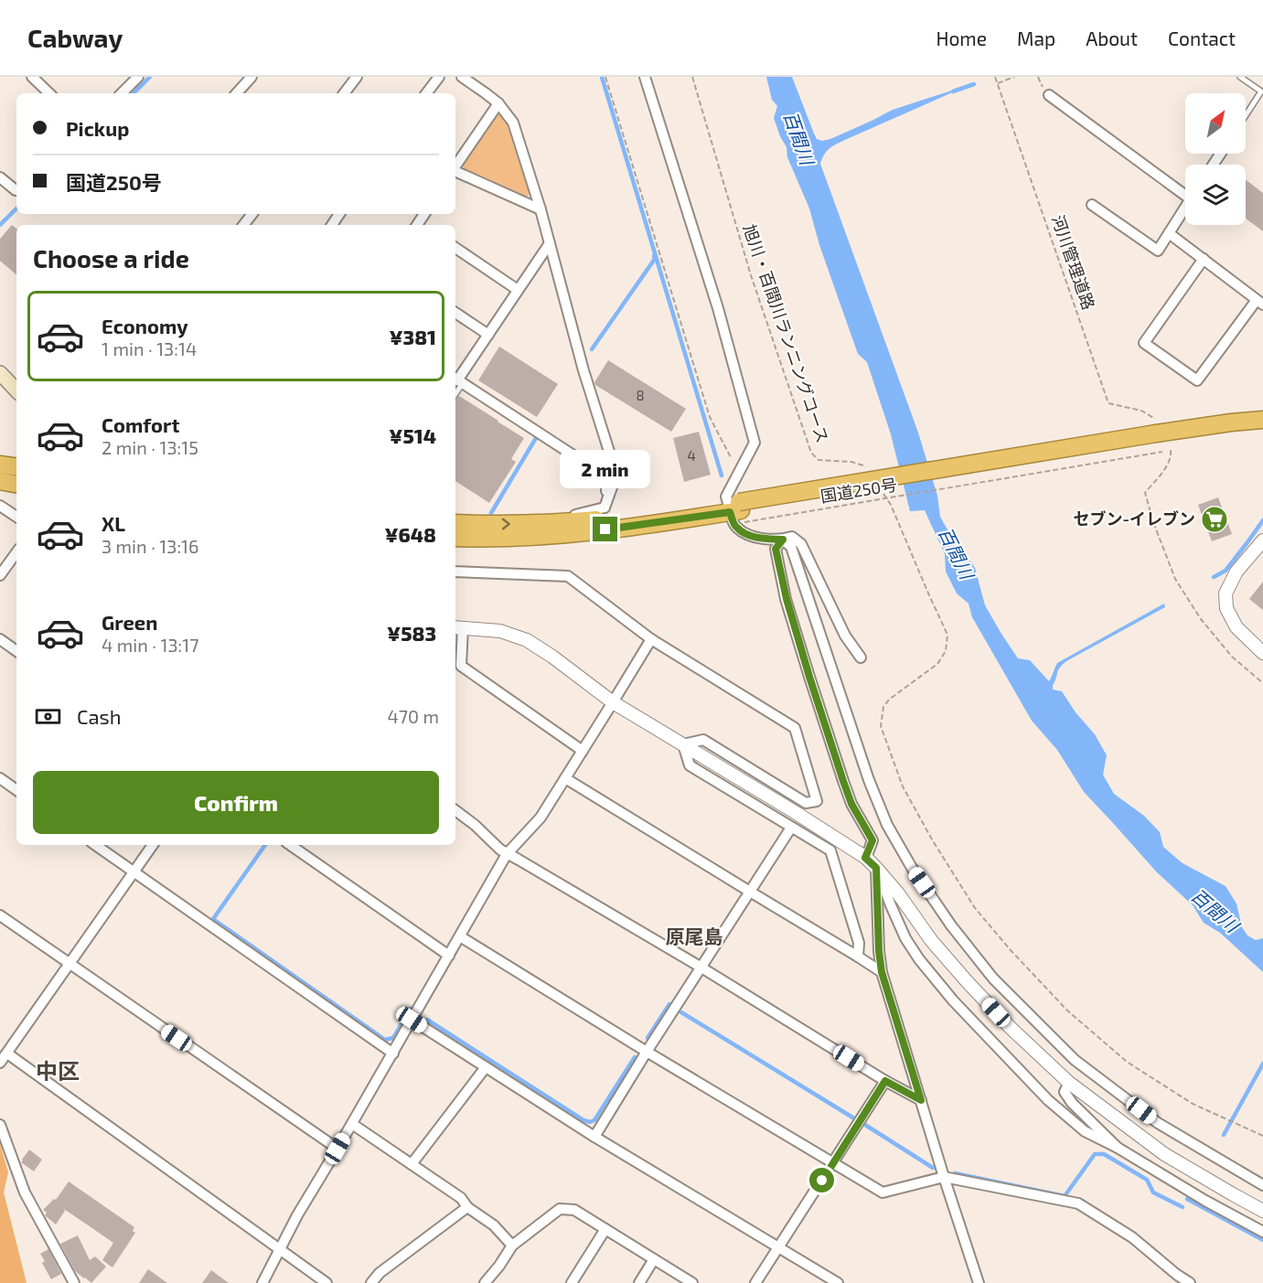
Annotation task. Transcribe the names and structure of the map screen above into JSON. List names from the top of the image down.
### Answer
{
  "streets": {
    "highway": ["国道250号"],
    "path": ["河川管理道路", "旭川・百間川ランニングコース"]
  },
  "crossings": [
    ["河川管理道路", "国道250号"]
  ],
  "districts": ["原尾島", "中区"],
  "water": ["百間川"],
  "places": {
    "supermarket": ["セブン-イレブン"]
  },
  "house_numbers": ["8", "4"],
  "north": "top right",
  "page": {
    "header": "Cabway",
    "nav": [
      "Home",
      "Map",
      "About",
      "Contact"
    ],
    "banner": ["Pickup", "国道250号"],
    "heading": "Choose a ride",
    "list": [
      {
        "name": "Economy",
        "note": "1 min · 13:14",
        "value": "¥381"
      },
      {
        "name": "Comfort",
        "note": "2 min · 13:15",
        "value": "¥514"
      },
      {
        "name": "XL",
        "note": "3 min · 13:16",
        "value": "¥648"
      },
      {
        "name": "Green",
        "note": "4 min · 13:17",
        "value": "¥583"
      }
    ],
    "bubble": "2 min",
    "pay": ["Cash", "470 m"],
    "buttons": "Confirm"
  }
}
